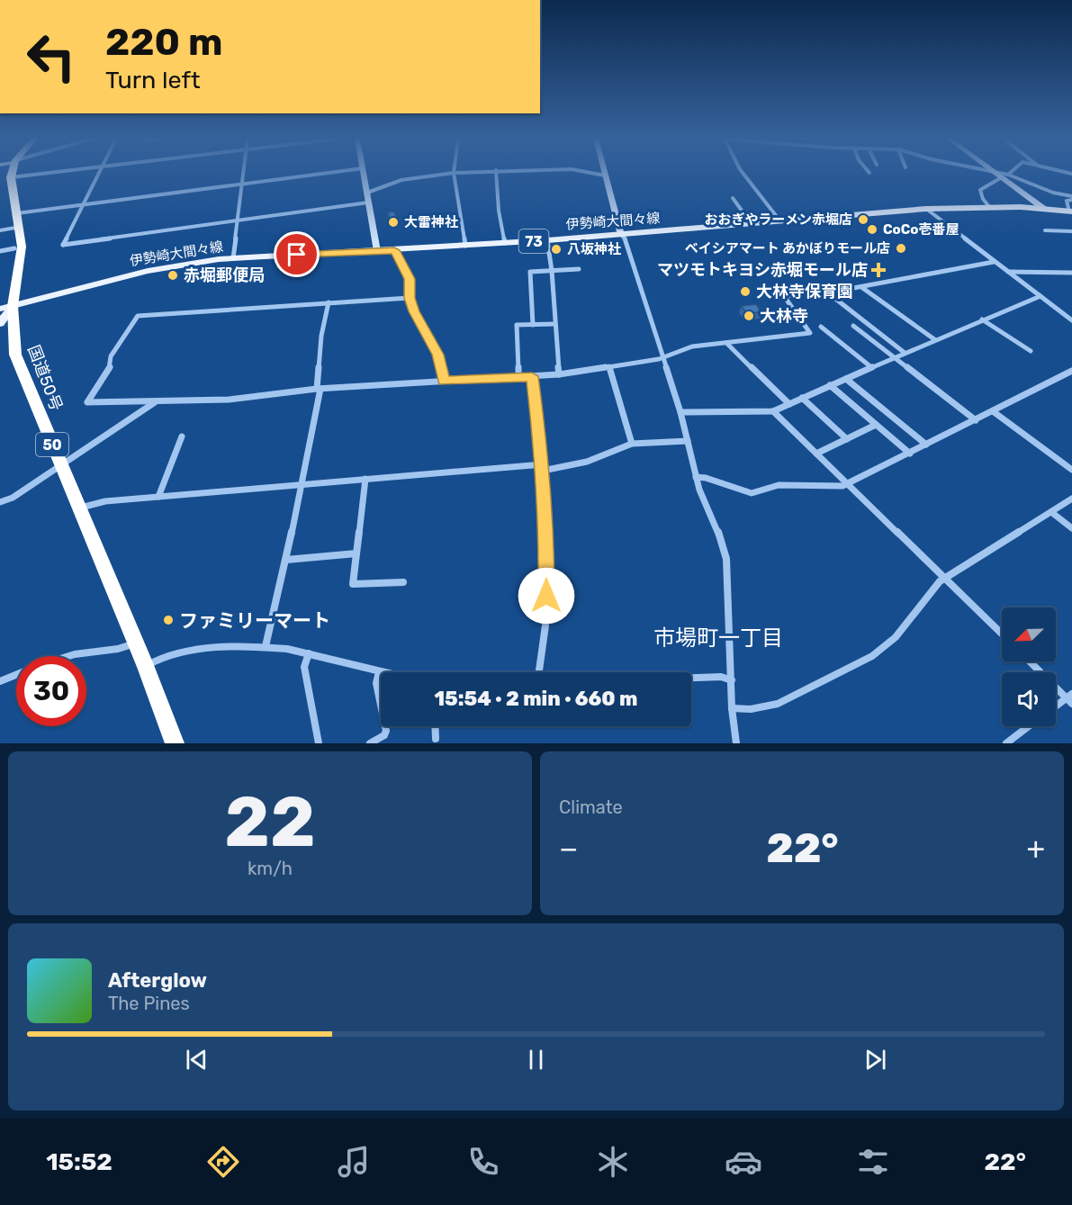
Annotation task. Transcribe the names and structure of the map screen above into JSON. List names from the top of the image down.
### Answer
{
  "streets": {
    "highway": ["国道50号", "50"],
    "main road": ["伊勢崎大間々線", "73"]
  },
  "crossings": [
    ["伊勢崎大間々線", "国道50号"]
  ],
  "districts": ["市場町一丁目"],
  "places": {
    "other": [
      "おおぎやラーメン赤堀店",
      "大雷神社",
      "CoCo壱番屋",
      "ベイシアマート あかぼりモール店",
      "八坂神社",
      "赤堀郵便局",
      "大林寺保育園",
      "大林寺",
      "ファミリーマート"
    ],
    "health": ["マツモトキヨシ赤堀モール店"]
  },
  "north": "bottom left",
  "page": {
    "turn": ["220 m", "Turn left"],
    "limit": "30",
    "trip": "15:54 · 2 min · 660 m",
    "tile": [
      ["22", "km/h"],
      "Climate"
    ],
    "heat": ["−", "22°", "+"],
    "song": ["Afterglow", "The Pines"],
    "tabs": ["15:52", "22°"]
  }
}
